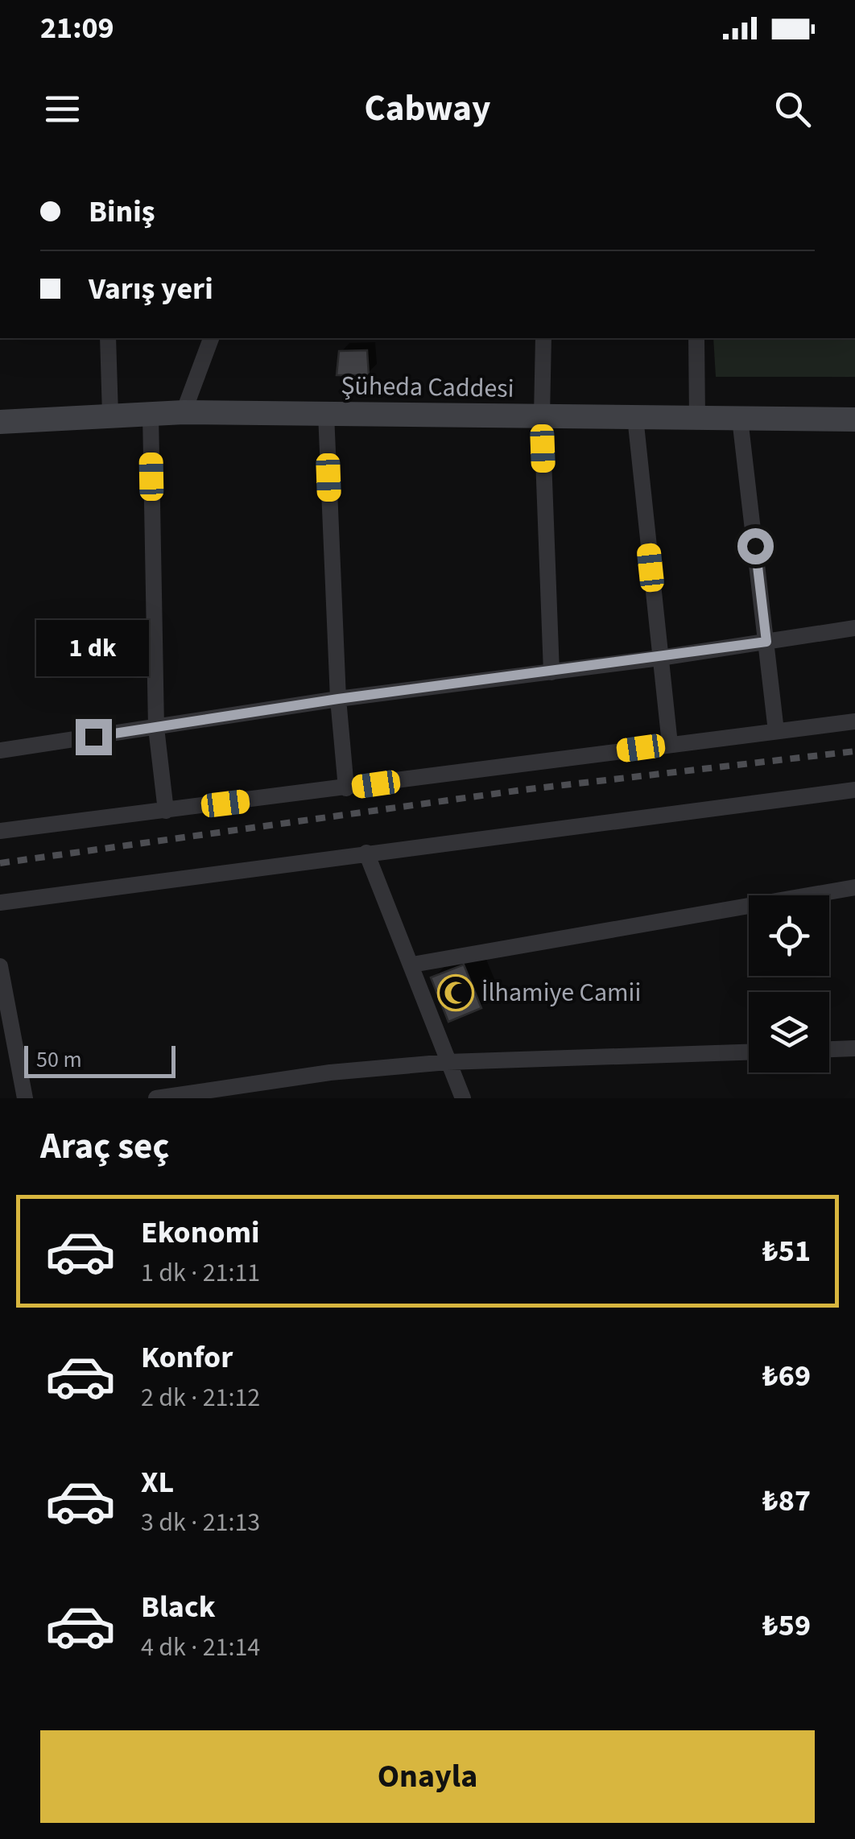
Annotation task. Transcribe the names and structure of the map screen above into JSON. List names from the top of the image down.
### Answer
{
  "streets": {
    "main road": ["Şüheda Caddesi"]
  },
  "places": {
    "mosque": ["İlhamiye Camii"]
  },
  "scale_bar": "50 m",
  "page": {
    "status": "21:09",
    "header": "Cabway",
    "banner": ["Biniş", "Varış yeri"],
    "bubble": "1 dk",
    "scale": "50 m",
    "heading": "Araç seç",
    "list": [
      {
        "name": "Ekonomi",
        "note": "1 dk · 21:11",
        "value": "₺51"
      },
      {
        "name": "Konfor",
        "note": "2 dk · 21:12",
        "value": "₺69"
      },
      {
        "name": "XL",
        "note": "3 dk · 21:13",
        "value": "₺87"
      },
      {
        "name": "Black",
        "note": "4 dk · 21:14",
        "value": "₺59"
      }
    ],
    "buttons": "Onayla"
  }
}
